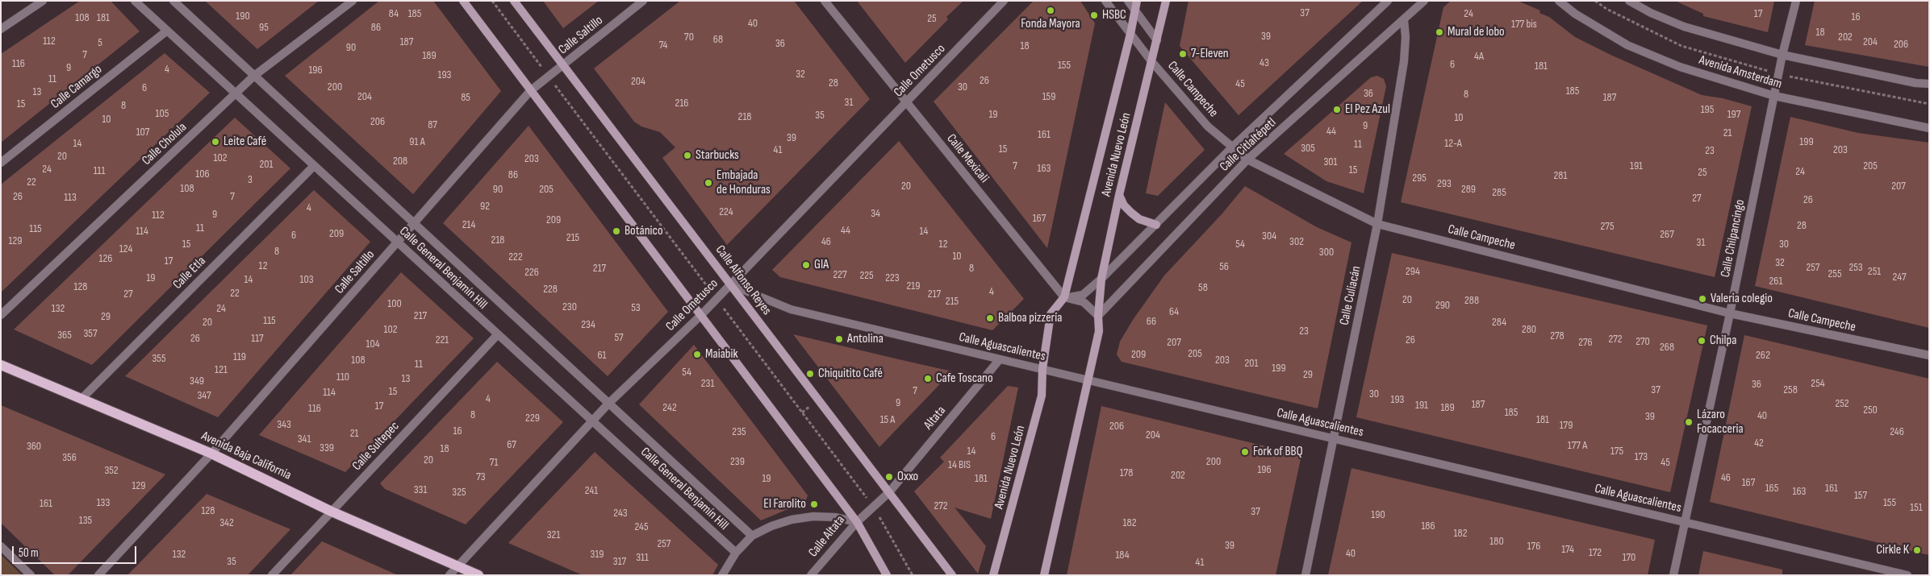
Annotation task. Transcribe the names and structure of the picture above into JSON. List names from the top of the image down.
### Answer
{
  "streets": {
    "main road": ["Avenida Nuevo León", "Calle Alfonso Reyes", "Avenida Baja California"],
    "street": [
      "Calle Saltillo",
      "Calle Ometusco",
      "Avenida Amsterdam",
      "Calle Camargo",
      "Calle Campeche",
      "Calle Cholula",
      "Calle Citlaltépetl",
      "Calle Mexicali",
      "Calle Chilpancingo",
      "Calle General Benjamín Hill",
      "Calle Etla",
      "Calle Culiacán",
      "Calle Aguascalientes",
      "Altata",
      "Calle Sultepec",
      "Calle Altata"
    ]
  },
  "crossings": [
    ["Calle Saltillo", "Calle General Benjamín Hill"],
    ["Calle Saltillo", "Calle Alfonso Reyes"],
    ["Calle Saltillo", "Avenida Baja California"],
    ["Calle Ometusco", "Calle Mexicali"],
    ["Calle Ometusco", "Calle General Benjamín Hill"],
    ["Calle Ometusco", "Calle Alfonso Reyes"],
    ["Calle Ometusco", "Calle Aguascalientes"],
    ["Calle Ometusco", "Avenida Baja California"],
    ["Avenida Amsterdam", "Calle Chilpancingo"],
    ["Calle Camargo", "Calle General Benjamín Hill"],
    ["Calle Campeche", "Calle Citlaltépetl"],
    ["Calle Campeche", "Avenida Nuevo León"],
    ["Calle Campeche", "Calle Chilpancingo"],
    ["Calle Campeche", "Calle Culiacán"],
    ["Calle Cholula", "Calle General Benjamín Hill"],
    ["Calle Citlaltépetl", "Avenida Nuevo León"],
    ["Calle Citlaltépetl", "Calle Culiacán"],
    ["Avenida Nuevo León", "Calle Mexicali"],
    ["Avenida Nuevo León", "Calle Aguascalientes"],
    ["Calle Chilpancingo", "Calle Aguascalientes"],
    ["Calle General Benjamín Hill", "Calle Etla"],
    ["Calle General Benjamín Hill", "Calle Sultepec"],
    ["Calle General Benjamín Hill", "Calle Altata"],
    ["Calle Etla", "Avenida Baja California"],
    ["Calle Alfonso Reyes", "Calle Aguascalientes"],
    ["Calle Alfonso Reyes", "Altata"],
    ["Calle Culiacán", "Calle Aguascalientes"],
    ["Calle Aguascalientes", "Altata"],
    ["Altata", "Calle Altata"],
    ["Calle Sultepec", "Avenida Baja California"]
  ],
  "places": [
    "Fonda Mayora",
    "HSBC",
    "Mural de lobo",
    "7-Eleven",
    "El Pez Azul",
    "Leite Café",
    "Starbucks",
    "Embajada de Honduras",
    "Botánico",
    "GIA",
    "Valeria colegio",
    "Balboa pizzería",
    "Antolina",
    "Chilpa",
    "Maiabik",
    "Chiquitito Café",
    "Cafe Toscano",
    "Lázaro Focacceria",
    "Fork of BBQ",
    "Oxxo",
    "El Farolito",
    "Cirkle K"
  ],
  "house_numbers": [
    "37",
    "84",
    "185",
    "24",
    "17",
    "190",
    "16",
    "108",
    "181",
    "25",
    "40",
    "177 bis",
    "95",
    "86",
    "18",
    "39",
    "70",
    "202",
    "68",
    "112",
    "187",
    "204",
    "5",
    "36",
    "206",
    "74",
    "18",
    "90",
    "7",
    "189",
    "4A",
    "43",
    "116",
    "6",
    "155",
    "181",
    "9",
    "4",
    "196",
    "32",
    "193",
    "11",
    "26",
    "204",
    "28",
    "45",
    "200",
    "30",
    "6",
    "185",
    "13",
    "36",
    "8",
    "204",
    "159",
    "85",
    "187",
    "31",
    "216",
    "15",
    "8",
    "195",
    "105",
    "19",
    "197",
    "35",
    "218",
    "10",
    "10",
    "206",
    "87",
    "9",
    "44",
    "107",
    "21",
    "161",
    "39",
    "91 A",
    "199",
    "14",
    "12-A",
    "11",
    "305",
    "15",
    "41",
    "203",
    "23",
    "20",
    "102",
    "203",
    "208",
    "301",
    "201",
    "7",
    "191",
    "205",
    "163",
    "24",
    "15",
    "111",
    "24",
    "25",
    "106",
    "86",
    "281",
    "295",
    "3",
    "22",
    "293",
    "20",
    "207",
    "108",
    "90",
    "205",
    "289",
    "285",
    "26",
    "7",
    "113",
    "27",
    "26",
    "92",
    "4",
    "224",
    "34",
    "9",
    "112",
    "167",
    "209",
    "214",
    "28",
    "275",
    "11",
    "115",
    "44",
    "114",
    "14",
    "209",
    "267",
    "6",
    "304",
    "215",
    "218",
    "129",
    "46",
    "302",
    "31",
    "15",
    "12",
    "54",
    "30",
    "124",
    "8",
    "300",
    "10",
    "222",
    "126",
    "17",
    "32",
    "12",
    "56",
    "257",
    "253",
    "217",
    "8",
    "294",
    "251",
    "226",
    "255",
    "227",
    "225",
    "247",
    "19",
    "223",
    "14",
    "103",
    "261",
    "219",
    "128",
    "58",
    "228",
    "4",
    "22",
    "27",
    "217",
    "20",
    "288",
    "215",
    "100",
    "290",
    "230",
    "53",
    "132",
    "24",
    "64",
    "217",
    "29",
    "115",
    "66",
    "20",
    "284",
    "234",
    "102",
    "280",
    "23",
    "357",
    "365",
    "278",
    "57",
    "26",
    "117",
    "272",
    "221",
    "26",
    "270",
    "207",
    "276",
    "104",
    "268",
    "205",
    "209",
    "61",
    "262",
    "119",
    "355",
    "108",
    "203",
    "201",
    "11",
    "199",
    "121",
    "54",
    "29",
    "110",
    "13",
    "349",
    "231",
    "254",
    "36",
    "37",
    "258",
    "7",
    "15",
    "114",
    "30",
    "347",
    "4",
    "193",
    "9",
    "252",
    "187",
    "191",
    "17",
    "242",
    "189",
    "116",
    "250",
    "185",
    "8",
    "40",
    "39",
    "229",
    "15 A",
    "181",
    "343",
    "179",
    "206",
    "16",
    "235",
    "246",
    "21",
    "204",
    "6",
    "341",
    "42",
    "67",
    "177 A",
    "360",
    "339",
    "18",
    "14",
    "175",
    "173",
    "356",
    "20",
    "239",
    "200",
    "71",
    "45",
    "14 BIS",
    "196",
    "352",
    "178",
    "202",
    "73",
    "46",
    "19",
    "181",
    "167",
    "129",
    "165",
    "161",
    "331",
    "241",
    "163",
    "325",
    "157",
    "133",
    "155",
    "161",
    "272",
    "151",
    "128",
    "37",
    "243",
    "190",
    "135",
    "342",
    "182",
    "186",
    "245",
    "182",
    "321",
    "180",
    "257",
    "39",
    "176",
    "174",
    "172",
    "40",
    "132",
    "319",
    "184",
    "311",
    "170",
    "35",
    "317",
    "41"
  ],
  "scale_bar": "50 m"
}
